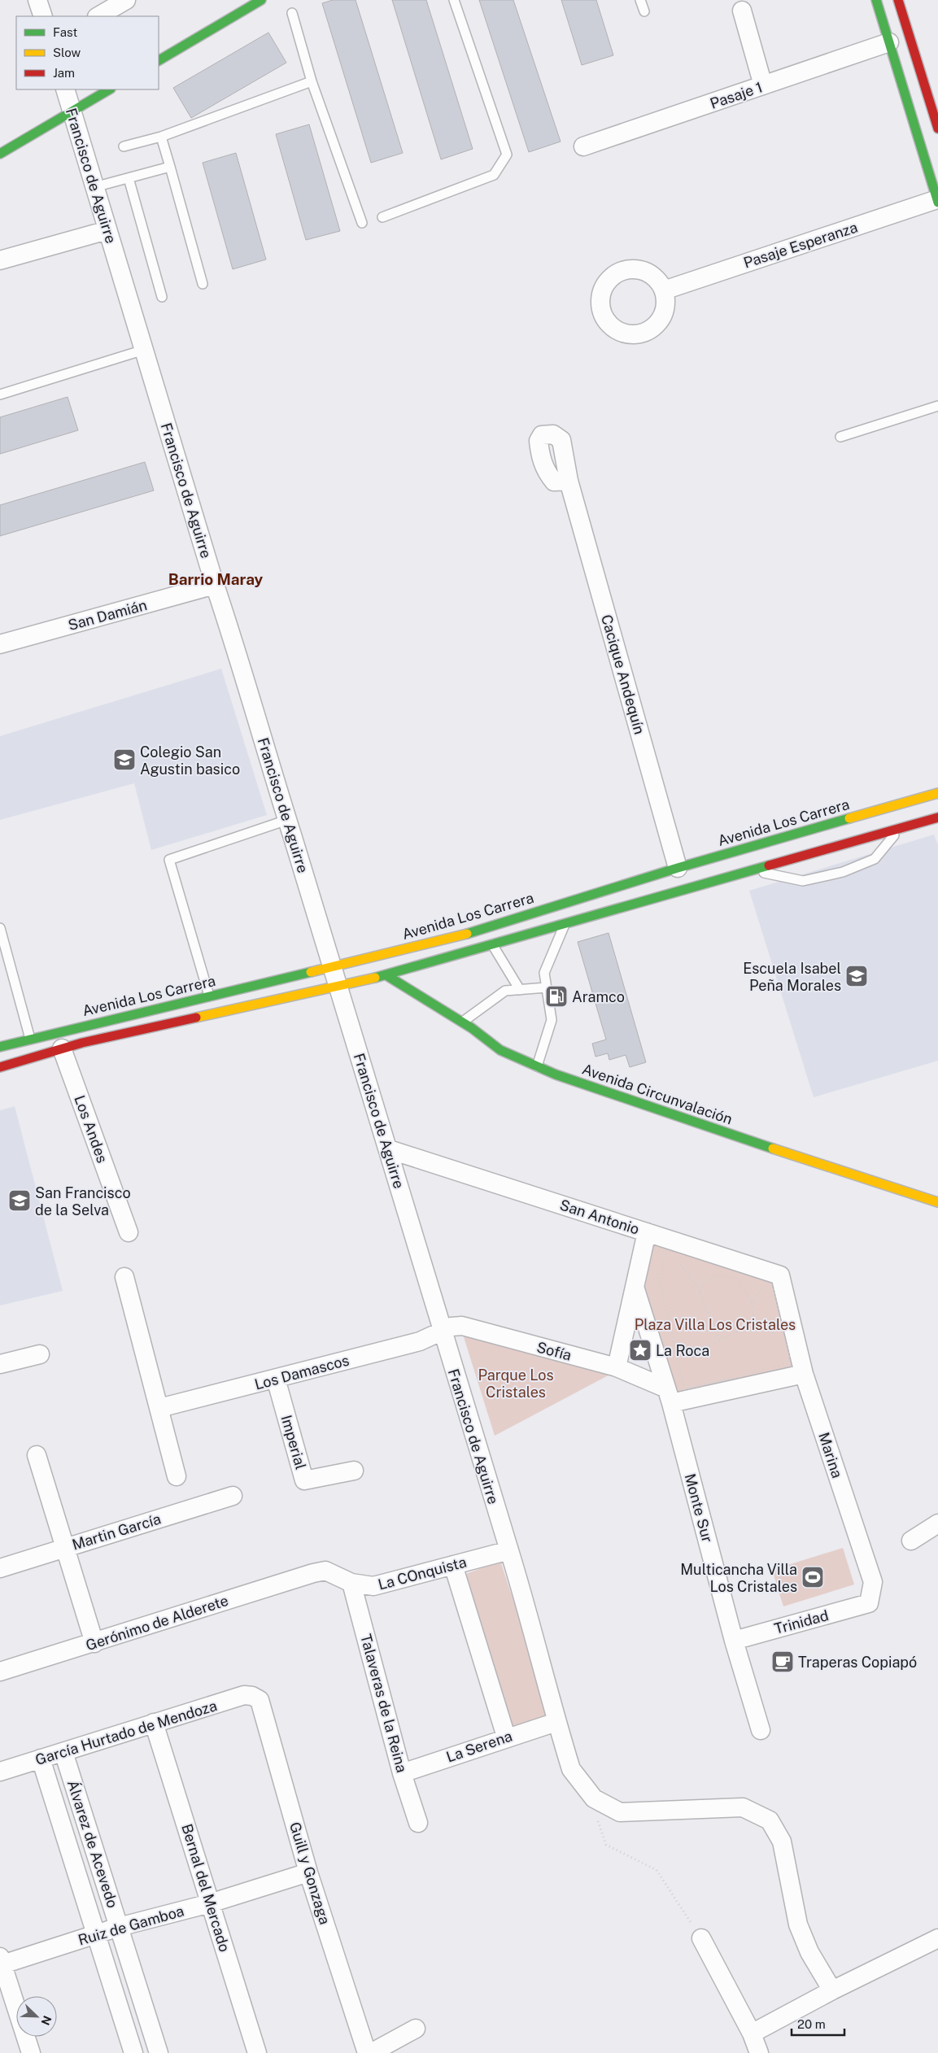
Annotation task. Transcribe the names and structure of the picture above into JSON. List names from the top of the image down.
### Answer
{
  "streets": {
    "main road": ["Avenida Los Carrera", "Avenida Circunvalación"],
    "street": [
      "Pasaje 1",
      "Francisco de Aguirre",
      "Pasaje Esperanza",
      "San Damián",
      "Cacique Andequín",
      "Los Andes",
      "San Antonio",
      "Sofía",
      "Los Damascos",
      "Imperial",
      "Marina",
      "Monte Sur",
      "Martin García",
      "La COnquista",
      "Trinidad",
      "Gerónimo de Alderete",
      "Talaveras de la Reina",
      "García Hurtado de Mendoza",
      "La Serena",
      "Álvarez de Acevedo",
      "Guill y Gonzaga",
      "Bernal del Mercado",
      "Ruiz de Gamboa"
    ]
  },
  "crossings": [
    ["Francisco de Aguirre", "San Damián"],
    ["Francisco de Aguirre", "Avenida Los Carrera"],
    ["Francisco de Aguirre", "San Antonio"],
    ["Francisco de Aguirre", "Sofía"],
    ["Francisco de Aguirre", "Los Damascos"],
    ["Francisco de Aguirre", "La COnquista"],
    ["Francisco de Aguirre", "La Serena"],
    ["Cacique Andequín", "Avenida Los Carrera"],
    ["San Antonio", "Marina"],
    ["Sofía", "Los Damascos"],
    ["Sofía", "Monte Sur"],
    ["Los Damascos", "Imperial"],
    ["Marina", "Trinidad"],
    ["Monte Sur", "Trinidad"],
    ["La COnquista", "Gerónimo de Alderete"],
    ["La COnquista", "Talaveras de la Reina"],
    ["Talaveras de la Reina", "La Serena"],
    ["García Hurtado de Mendoza", "Álvarez de Acevedo"],
    ["García Hurtado de Mendoza", "Guill y Gonzaga"],
    ["García Hurtado de Mendoza", "Bernal del Mercado"],
    ["Álvarez de Acevedo", "Ruiz de Gamboa"],
    ["Guill y Gonzaga", "Ruiz de Gamboa"],
    ["Bernal del Mercado", "Ruiz de Gamboa"]
  ],
  "districts": ["Barrio Maray"],
  "parks": ["Plaza Villa Los Cristales", "Parque Los Cristales"],
  "places": {
    "school or university": ["Colegio San Agustin basico", "Escuela Isabel Peña Morales", "San Francisco de la Selva"],
    "fuel station": ["Aramco"],
    "place": ["La Roca"],
    "sports": ["Multicancha Villa Los Cristales"],
    "cafe": ["Traperas Copiapó"]
  },
  "legend": ["Fast", "Slow", "Jam"],
  "scale_bar": "20 m",
  "north": "bottom right"
}
